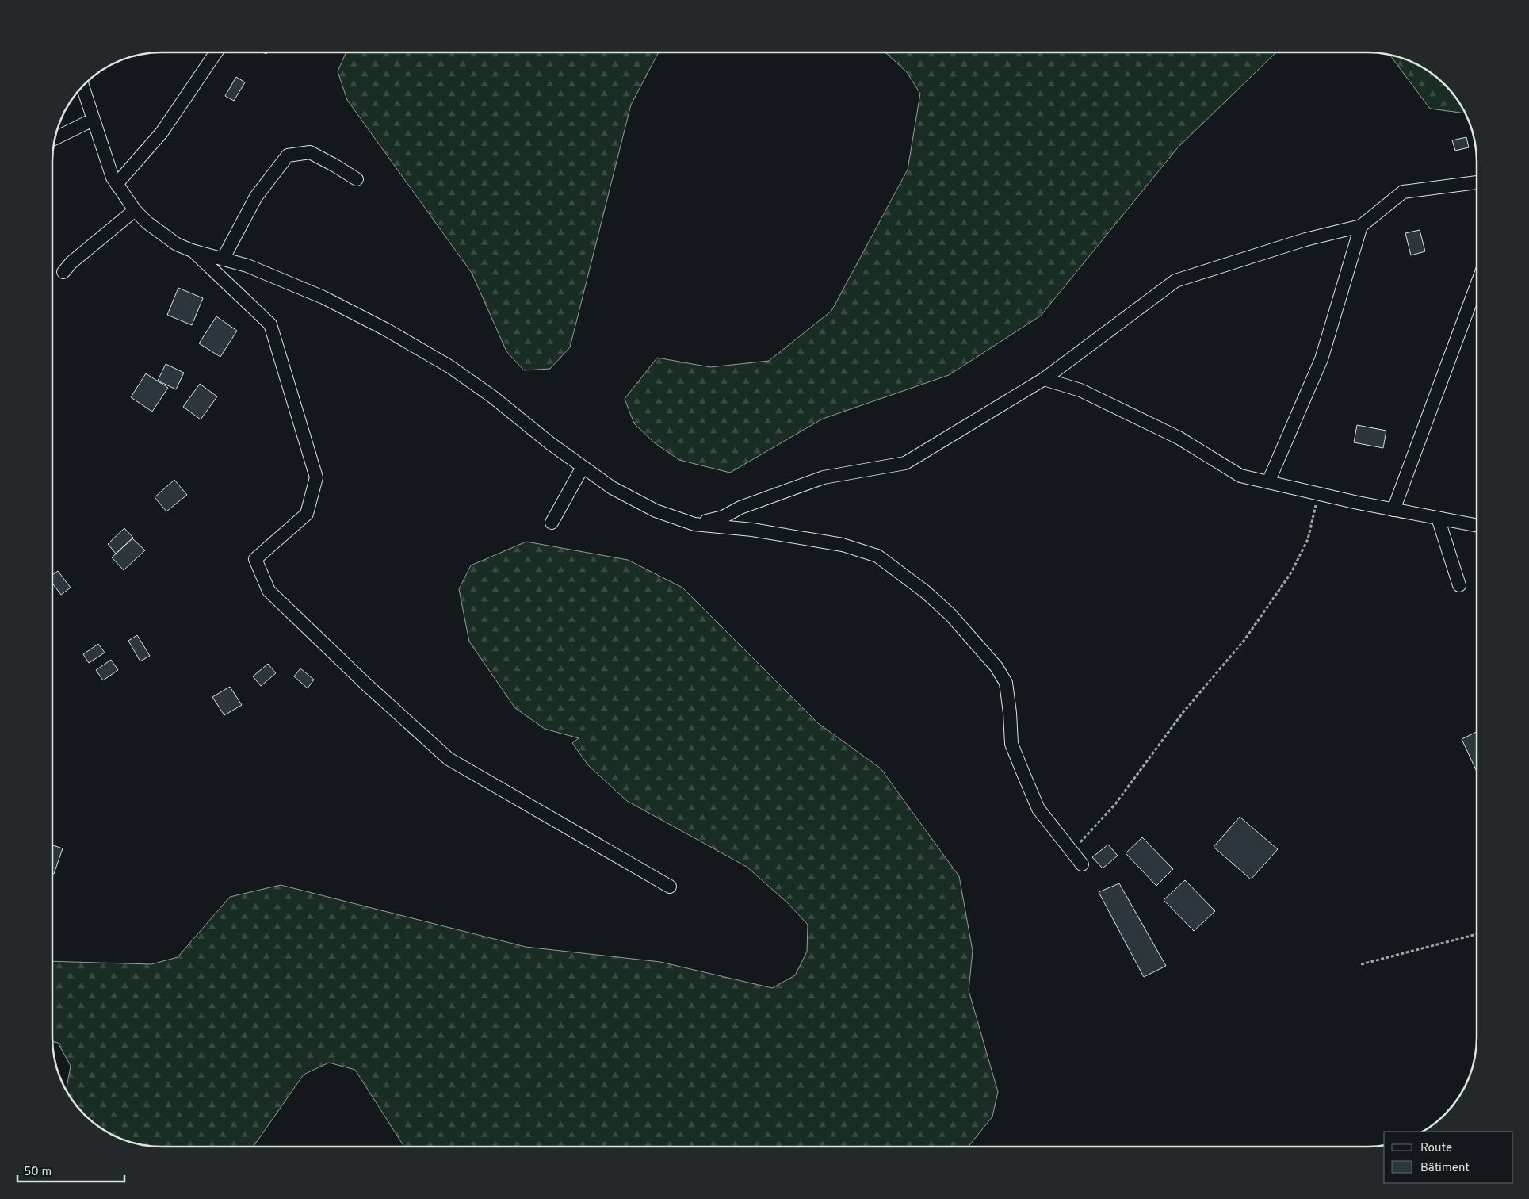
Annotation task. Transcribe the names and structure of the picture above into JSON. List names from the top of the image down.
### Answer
{
  "legend": ["Route", "Bâtiment"],
  "scale_bar": "50 m"
}
